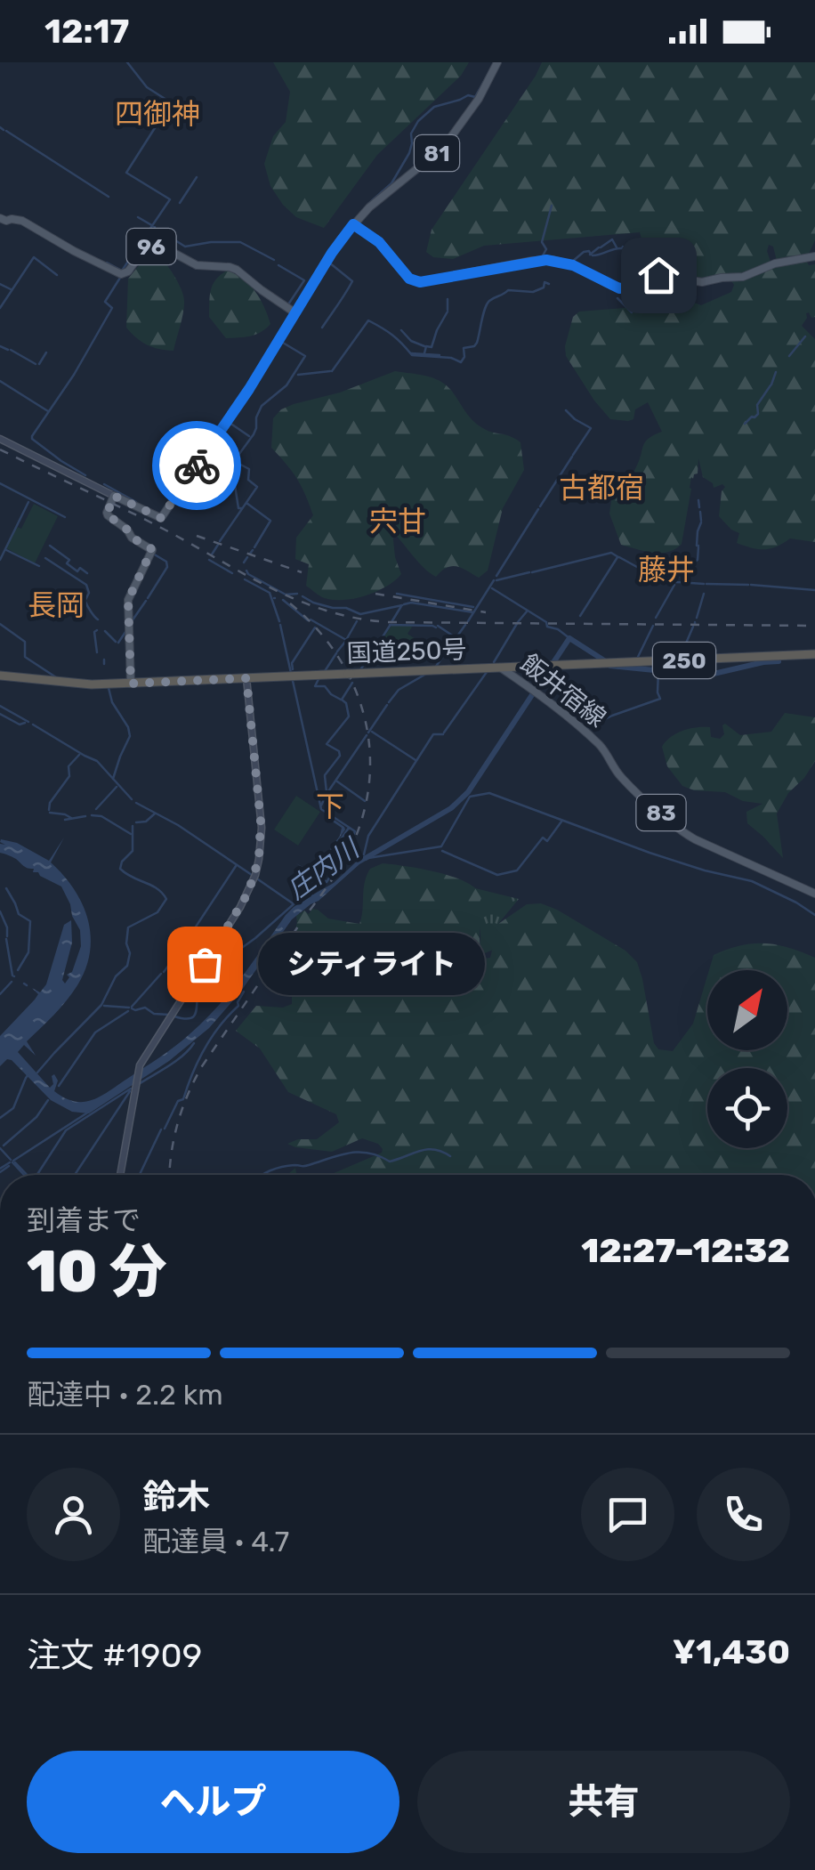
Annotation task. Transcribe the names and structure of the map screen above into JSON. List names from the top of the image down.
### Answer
{
  "streets": {
    "highway": ["国道250号", "250"],
    "main road": [
      "81",
      "96",
      "飯井宿線",
      "83"
    ]
  },
  "crossings": [
    ["81", "96"],
    ["国道250号", "飯井宿線"]
  ],
  "districts": [
    "四御神",
    "古都宿",
    "宍甘",
    "藤井",
    "長岡",
    "下"
  ],
  "water": ["庄内川"],
  "places": ["シティライト"],
  "north": "top right",
  "page": {
    "status": "12:17",
    "bubble": "シティライト",
    "heading": ["10 分", "到着まで", "12:27–12:32"],
    "panel": [
      "鈴木",
      "配達員 · 4.7",
      "注文 #1909",
      "¥1,430"
    ],
    "bar": "配達中 · 2.2 km",
    "buttons": ["ヘルプ", "共有"]
  }
}
